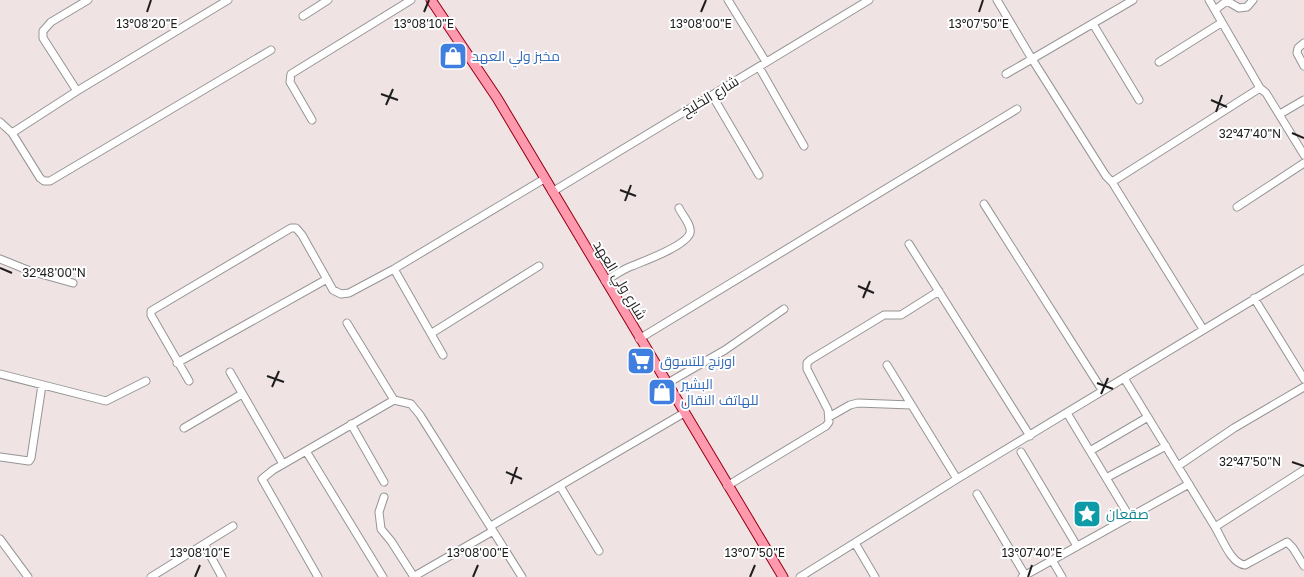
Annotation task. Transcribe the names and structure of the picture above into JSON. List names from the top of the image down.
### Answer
{
  "streets": {
    "main road": ["شارع ولي العهد"],
    "street": ["شارع الخليخ"]
  },
  "crossings": [
    ["شارع الخليخ", "شارع ولي العهد"]
  ],
  "places": {
    "shop": ["مخبز ولي العهد", "البشير للهاتف النقال"],
    "supermarket": ["اورنج للتسوق"],
    "place": ["صقعان"]
  },
  "coordinates": [
    "13°08'20\"E",
    "13°08'10\"E",
    "13°08'00\"E",
    "13°07'50\"E",
    "32°47'40\"N",
    "32°48'00\"N",
    "32°47'50\"N",
    "13°07'40\"E"
  ]
}
